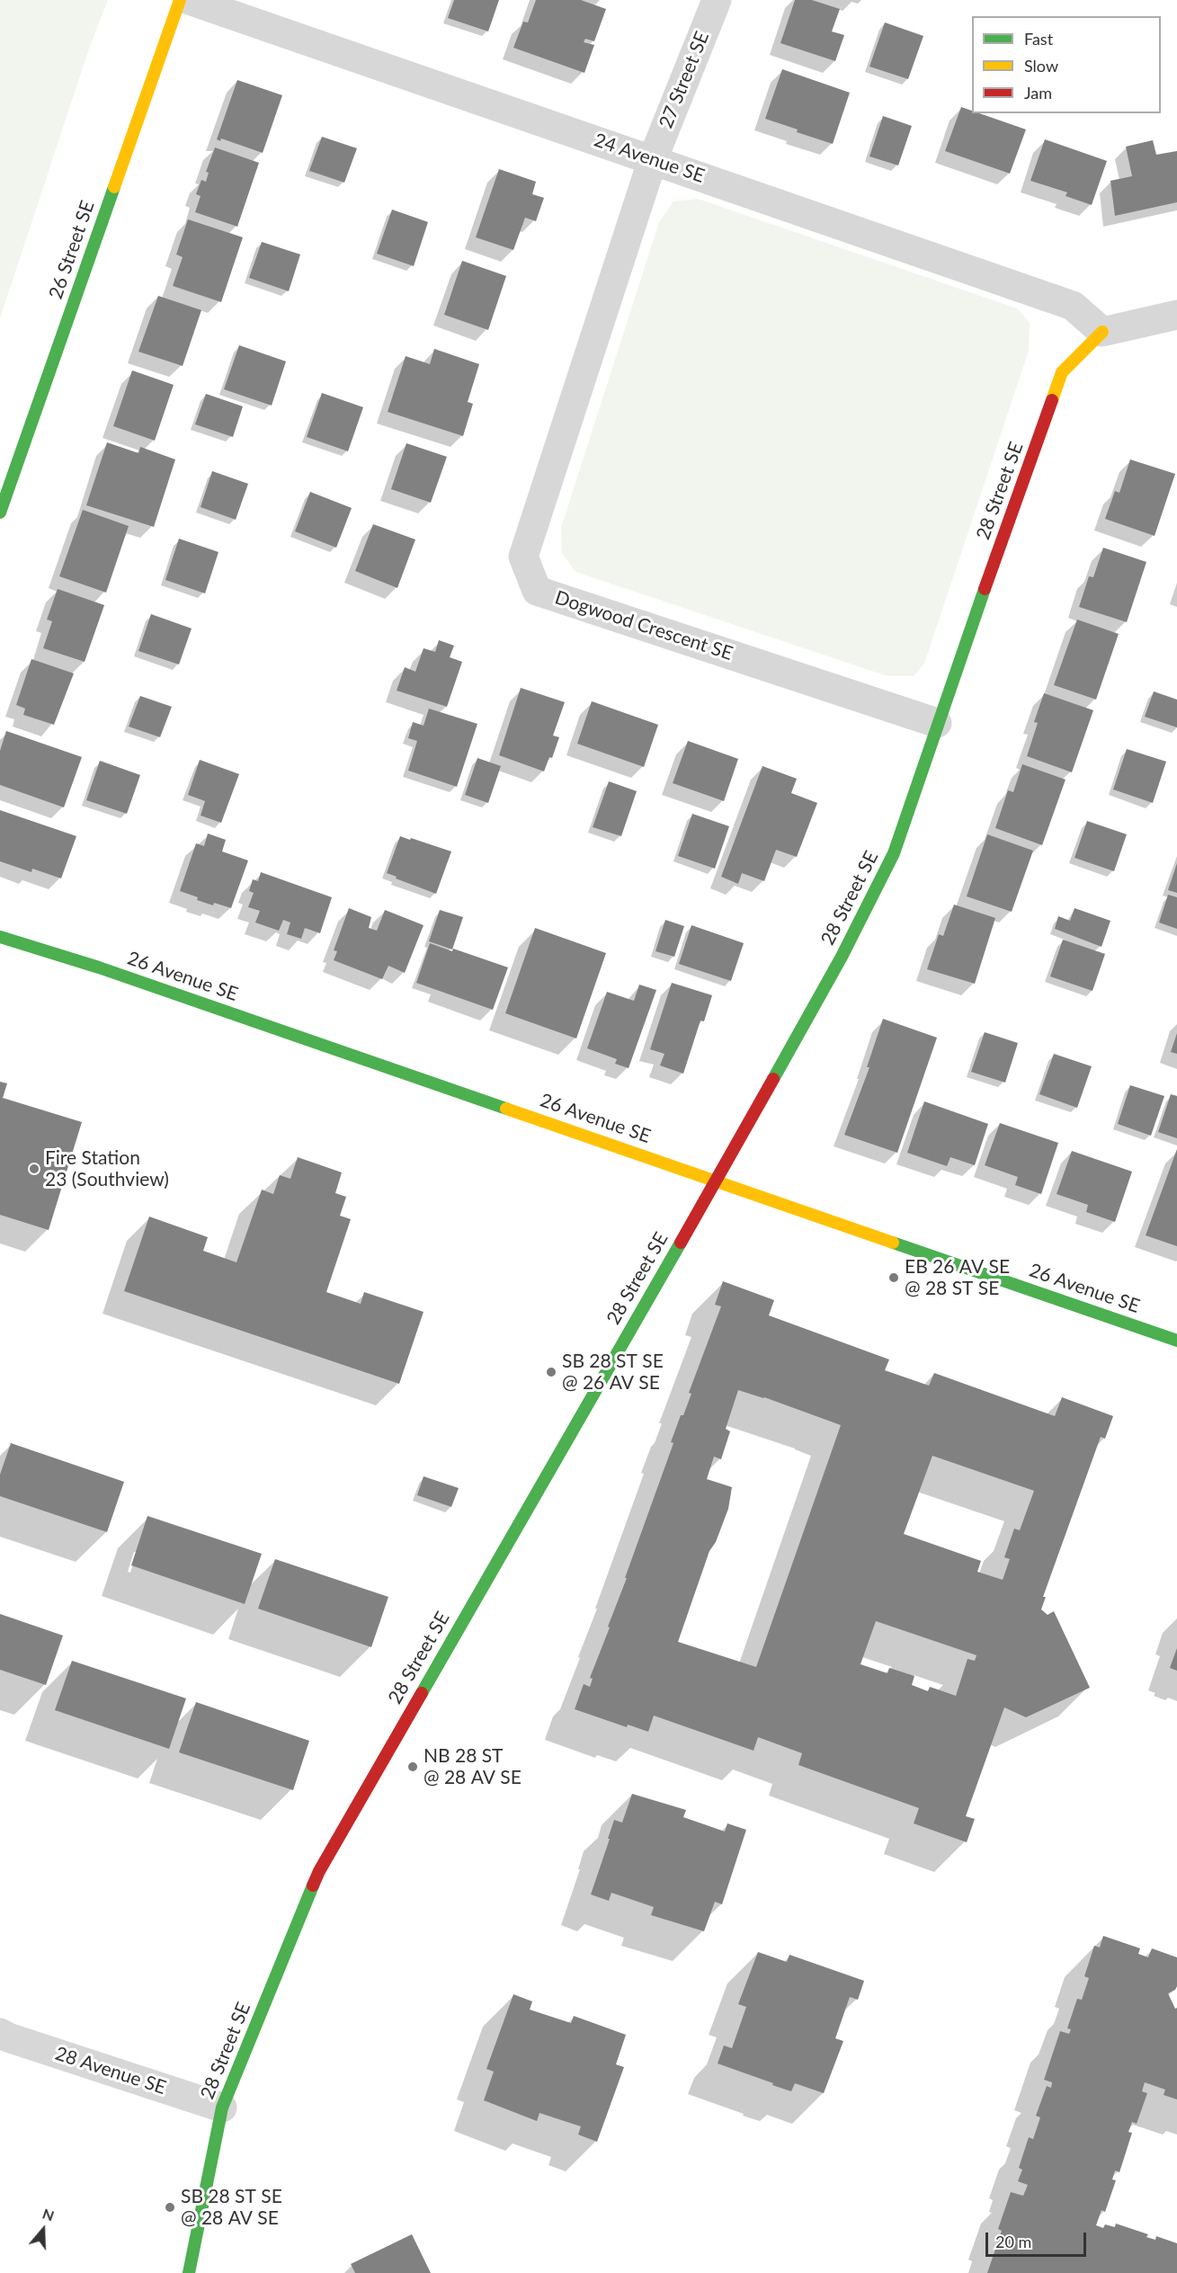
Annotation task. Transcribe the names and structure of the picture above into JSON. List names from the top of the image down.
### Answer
{
  "streets": {
    "street": [
      "27 Street SE",
      "24 Avenue SE",
      "26 Street SE",
      "28 Street SE",
      "Dogwood Crescent SE",
      "26 Avenue SE",
      "28 Avenue SE"
    ]
  },
  "crossings": [
    ["27 Street SE", "24 Avenue SE"],
    ["27 Street SE", "Dogwood Crescent SE"],
    ["24 Avenue SE", "28 Street SE"],
    ["24 Avenue SE", "Dogwood Crescent SE"],
    ["28 Street SE", "Dogwood Crescent SE"],
    ["28 Street SE", "26 Avenue SE"],
    ["28 Street SE", "28 Avenue SE"]
  ],
  "places": [
    "Fire Station 23 (Southview)",
    "EB 26 AV SE @ 28 ST SE",
    "SB 28 ST SE @ 26 AV SE",
    "NB 28 ST @ 28 AV SE",
    "SB 28 ST SE @ 28 AV SE"
  ],
  "legend": ["Fast", "Slow", "Jam"],
  "scale_bar": "20 m",
  "north": "top"
}
